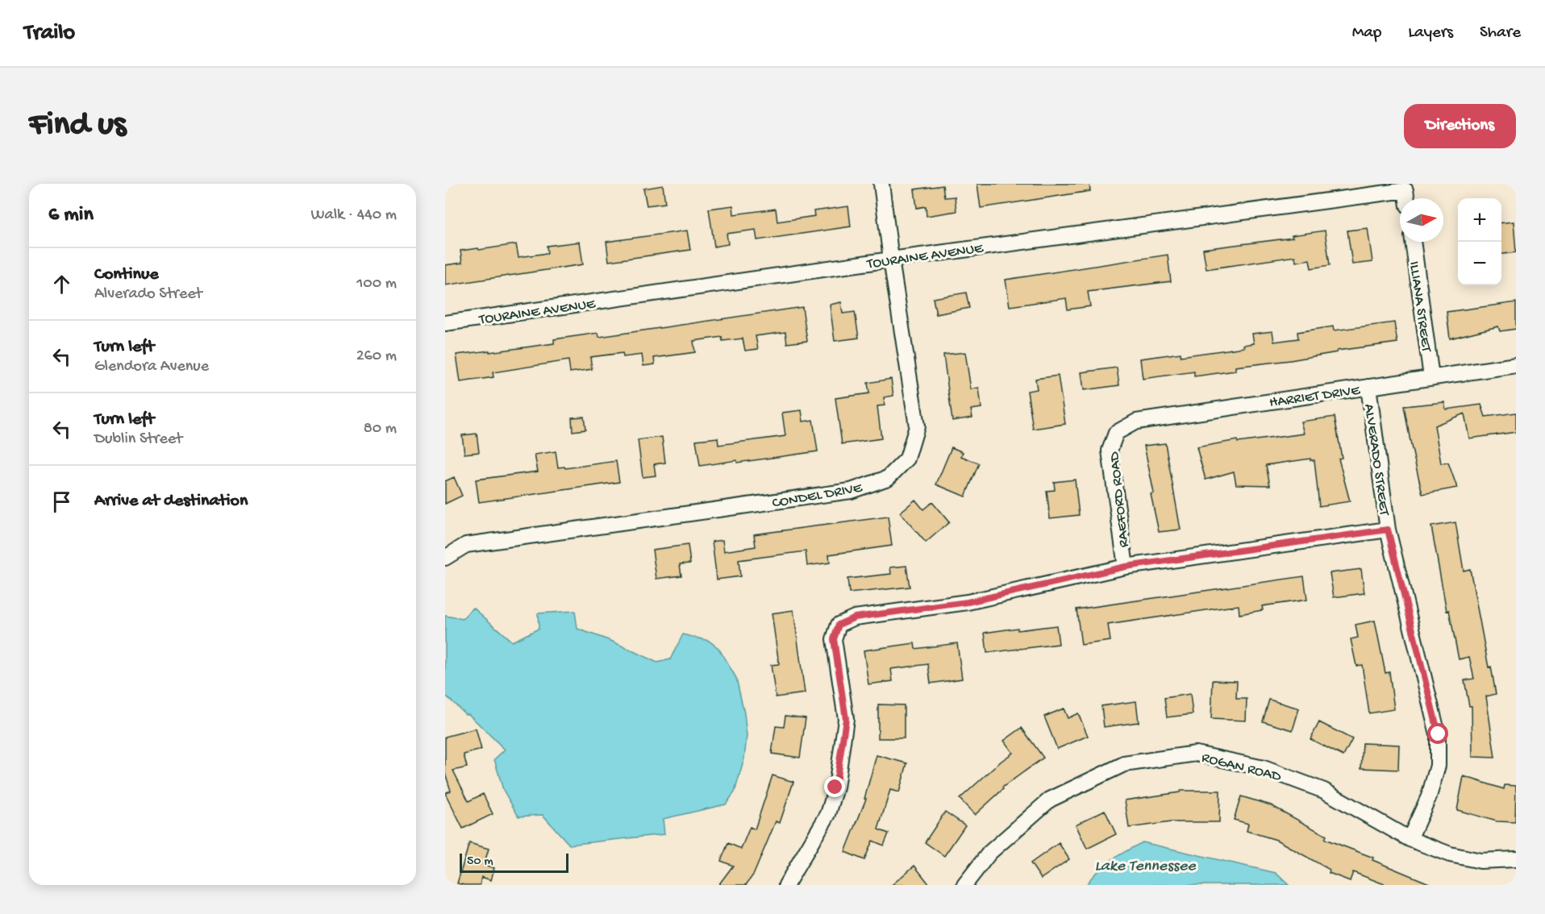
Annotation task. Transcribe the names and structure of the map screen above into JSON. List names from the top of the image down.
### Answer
{
  "streets": {
    "street": [
      "TOURAINE AVENUE",
      "ILLIANA STREET",
      "HARRIET DRIVE",
      "ALVERADO STREET",
      "CONDEL DRIVE",
      "RAEFORD ROAD",
      "ROGAN ROAD"
    ]
  },
  "crossings": [
    ["TOURAINE AVENUE", "CONDEL DRIVE"],
    ["ILLIANA STREET", "HARRIET DRIVE"],
    ["HARRIET DRIVE", "ALVERADO STREET"],
    ["HARRIET DRIVE", "RAEFORD ROAD"],
    ["ALVERADO STREET", "ROGAN ROAD"]
  ],
  "water": ["Lake Tennessee"],
  "scale_bar": "50 m",
  "north": "right",
  "page": {
    "header": "Trailo",
    "nav": ["Map", "Layers", "Share"],
    "buttons": "Directions",
    "title": "Find us",
    "heading": ["6 min", "Walk · 440 m"],
    "map_buttons": ["+", "−"],
    "list": [
      ["Continue", "Alverado Street", "100 m"],
      ["Turn left", "Glendora Avenue", "260 m"],
      ["Turn left", "Dublin Street", "80 m"],
      "Arrive at destination"
    ],
    "scale": "50 m"
  }
}
